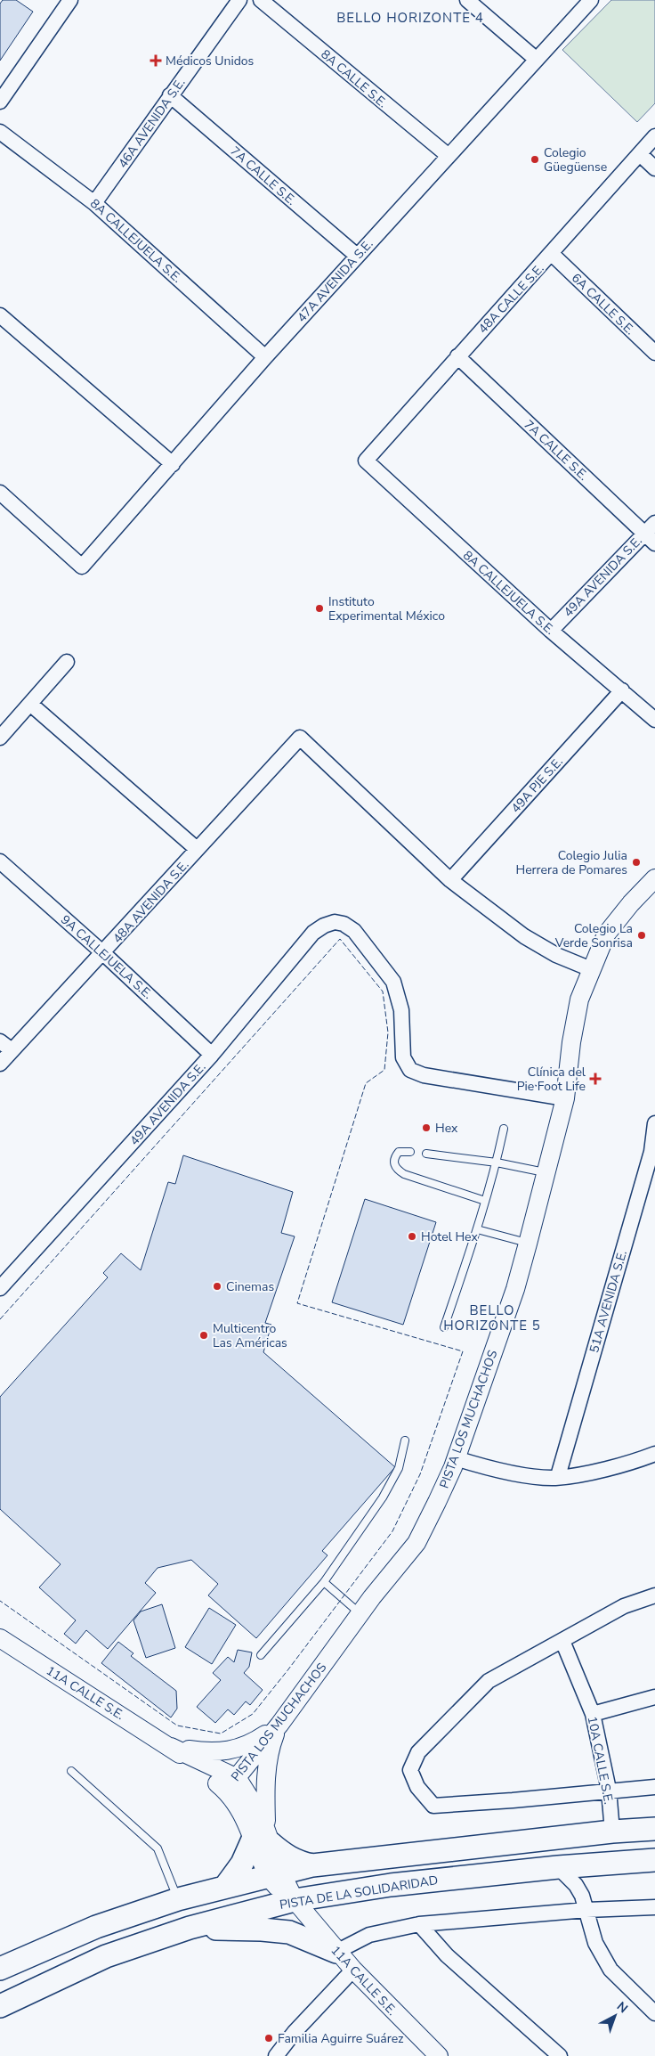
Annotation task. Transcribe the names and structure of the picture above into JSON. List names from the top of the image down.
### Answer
{
  "streets": {
    "main road": ["PISTA DE LA SOLIDARIDAD"],
    "street": [
      "8A CALLE S.E.",
      "46A AVENIDA S.E.",
      "7A CALLE S.E.",
      "8A CALLEJUELA S.E.",
      "47A AVENIDA S.E.",
      "48A CALLE S.E.",
      "6A CALLE S.E.",
      "49A AVENIDA S.E.",
      "49A PJE S.E.",
      "48A AVENIDA S.E.",
      "9A CALLEJUELA S.E.",
      "51A AVENIDA S.E.",
      "PISTA LOS MUCHACHOS",
      "11A CALLE S.E.",
      "10A CALLE S.E."
    ]
  },
  "crossings": [
    ["8A CALLE S.E.", "47A AVENIDA S.E."],
    ["46A AVENIDA S.E.", "7A CALLE S.E."],
    ["46A AVENIDA S.E.", "8A CALLEJUELA S.E."],
    ["7A CALLE S.E.", "47A AVENIDA S.E."],
    ["7A CALLE S.E.", "48A CALLE S.E."],
    ["7A CALLE S.E.", "49A AVENIDA S.E."],
    ["8A CALLEJUELA S.E.", "47A AVENIDA S.E."],
    ["8A CALLEJUELA S.E.", "48A CALLE S.E."],
    ["8A CALLEJUELA S.E.", "49A AVENIDA S.E."],
    ["8A CALLEJUELA S.E.", "49A PJE S.E."],
    ["48A CALLE S.E.", "6A CALLE S.E."],
    ["49A AVENIDA S.E.", "9A CALLEJUELA S.E."],
    ["49A AVENIDA S.E.", "PISTA LOS MUCHACHOS"],
    ["49A PJE S.E.", "48A AVENIDA S.E."],
    ["48A AVENIDA S.E.", "9A CALLEJUELA S.E."],
    ["PISTA LOS MUCHACHOS", "11A CALLE S.E."],
    ["11A CALLE S.E.", "PISTA DE LA SOLIDARIDAD"]
  ],
  "districts": ["BELLO HORIZONTE 4", "BELLO HORIZONTE 5"],
  "places": {
    "health": ["Médicos Unidos", "Clínica del Pie Foot Life"],
    "other": [
      "Colegio Güegüense",
      "Instituto Experimental México",
      "Colegio Julia Herrera de Pomares",
      "Colegio La Verde Sonrisa",
      "Hex",
      "Hotel Hex",
      "Cinemas",
      "Multicentro Las Américas",
      "Familia Aguirre Suárez"
    ]
  },
  "north": "top right"
}
